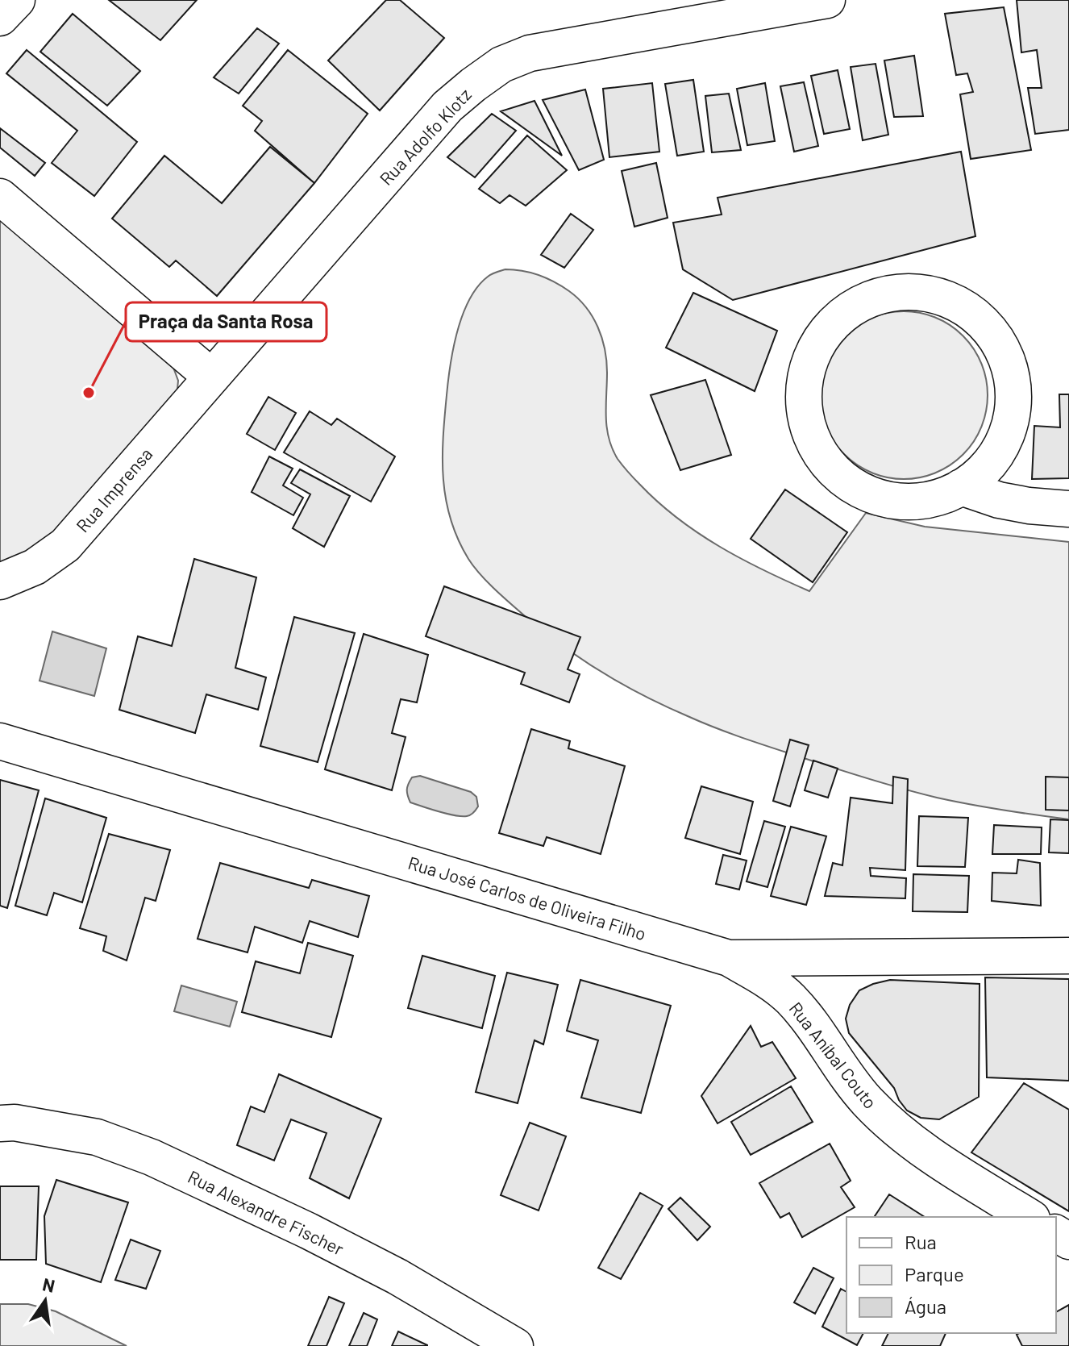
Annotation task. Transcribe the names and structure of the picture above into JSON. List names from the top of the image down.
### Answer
{
  "streets": {
    "street": [
      "Rua Adolfo Klotz",
      "Rua Imprensa",
      "Rua José Carlos de Oliveira Filho",
      "Rua Aníbal Couto",
      "Rua Alexandre Fischer"
    ]
  },
  "crossings": [
    ["Rua Adolfo Klotz", "Rua Imprensa"],
    ["Rua José Carlos de Oliveira Filho", "Rua Aníbal Couto"]
  ],
  "places": ["Praça da Santa Rosa"],
  "legend": ["Rua", "Parque", "Água"],
  "north": "top"
}
